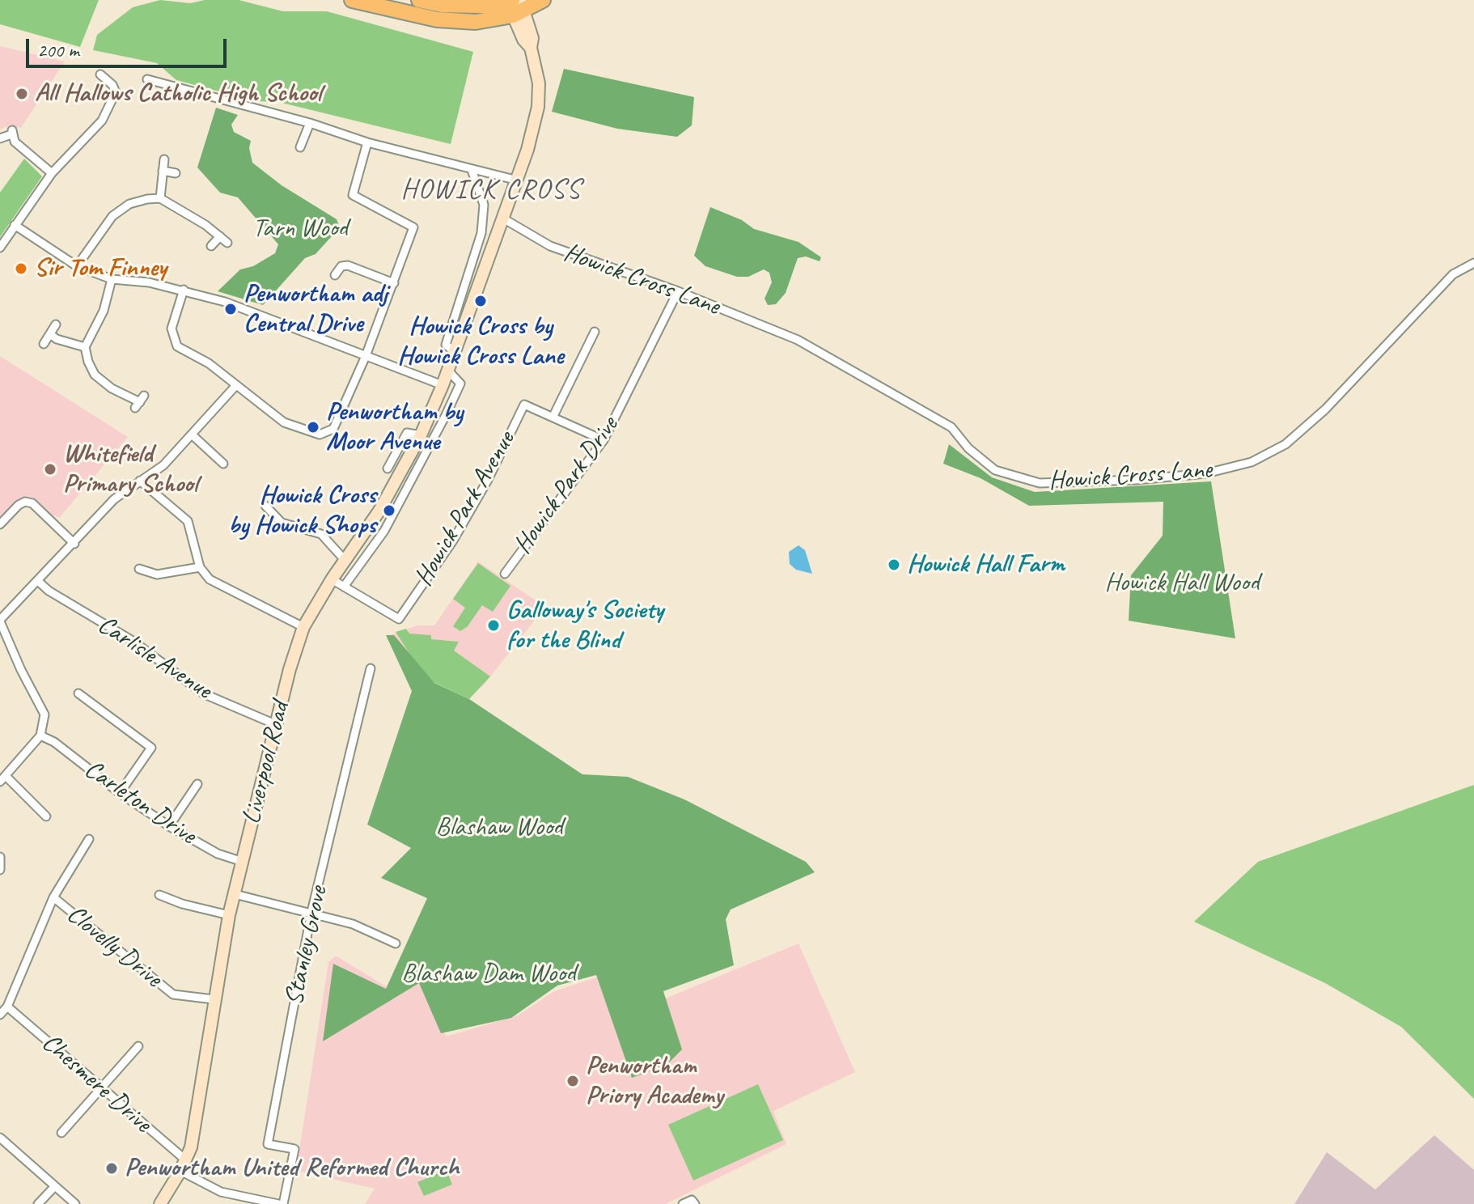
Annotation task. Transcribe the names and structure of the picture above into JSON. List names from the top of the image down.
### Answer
{
  "streets": {
    "street": [
      "Howick Cross Lane",
      "Howick Park Drive",
      "Howick Park Avenue",
      "Carlisle Avenue",
      "Liverpool Road",
      "Carleton Drive",
      "Stanley Grove",
      "Clovelly Drive",
      "Chesmere Drive"
    ]
  },
  "crossings": [
    ["Howick Cross Lane", "Howick Park Drive"],
    ["Howick Cross Lane", "Liverpool Road"],
    ["Howick Park Drive", "Howick Park Avenue"],
    ["Howick Park Avenue", "Liverpool Road"],
    ["Carlisle Avenue", "Liverpool Road"],
    ["Liverpool Road", "Carleton Drive"],
    ["Liverpool Road", "Clovelly Drive"],
    ["Liverpool Road", "Chesmere Drive"],
    ["Stanley Grove", "Chesmere Drive"]
  ],
  "districts": ["HOWICK CROSS"],
  "parks": [
    "Tarn Wood",
    "Howick Hall Wood",
    "Blashaw Wood",
    "Blashaw Dam Wood"
  ],
  "places": [
    "All Hallows Catholic High School",
    "Sir Tom Finney",
    "Howick Cross by Howick Cross Lane",
    "Penwortham adj Central Drive",
    "Penwortham by Moor Avenue",
    "Whitefield Primary School",
    "Howick Cross by Howick Shops",
    "Howick Hall Farm",
    "Galloway's Society for the Blind",
    "Penwortham Priory Academy",
    "Penwortham United Reformed Church"
  ],
  "scale_bar": "200 m"
}
